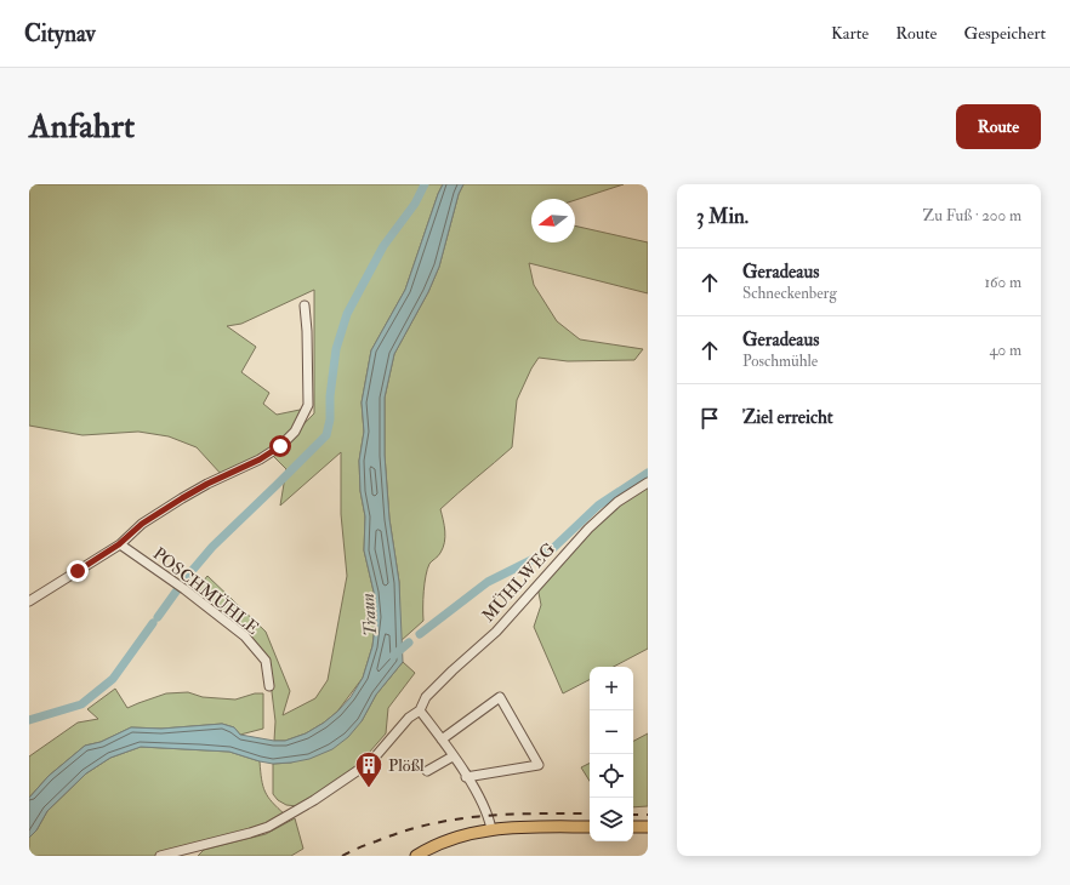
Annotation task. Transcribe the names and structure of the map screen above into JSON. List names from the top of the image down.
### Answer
{
  "streets": {
    "street": ["MÜHLWEG", "POSCHMÜHLE"]
  },
  "water": ["Traun"],
  "places": {
    "building": ["Plößl"]
  },
  "north": "left",
  "page": {
    "header": "Citynav",
    "nav": ["Karte", "Route", "Gespeichert"],
    "buttons": "Route",
    "title": "Anfahrt",
    "heading": ["3 Min.", "Zu Fuß · 200 m"],
    "list": [
      ["Geradeaus", "Schneckenberg", "160 m"],
      ["Geradeaus", "Poschmühle", "40 m"],
      "Ziel erreicht"
    ],
    "map_buttons": ["+", "−"]
  }
}
